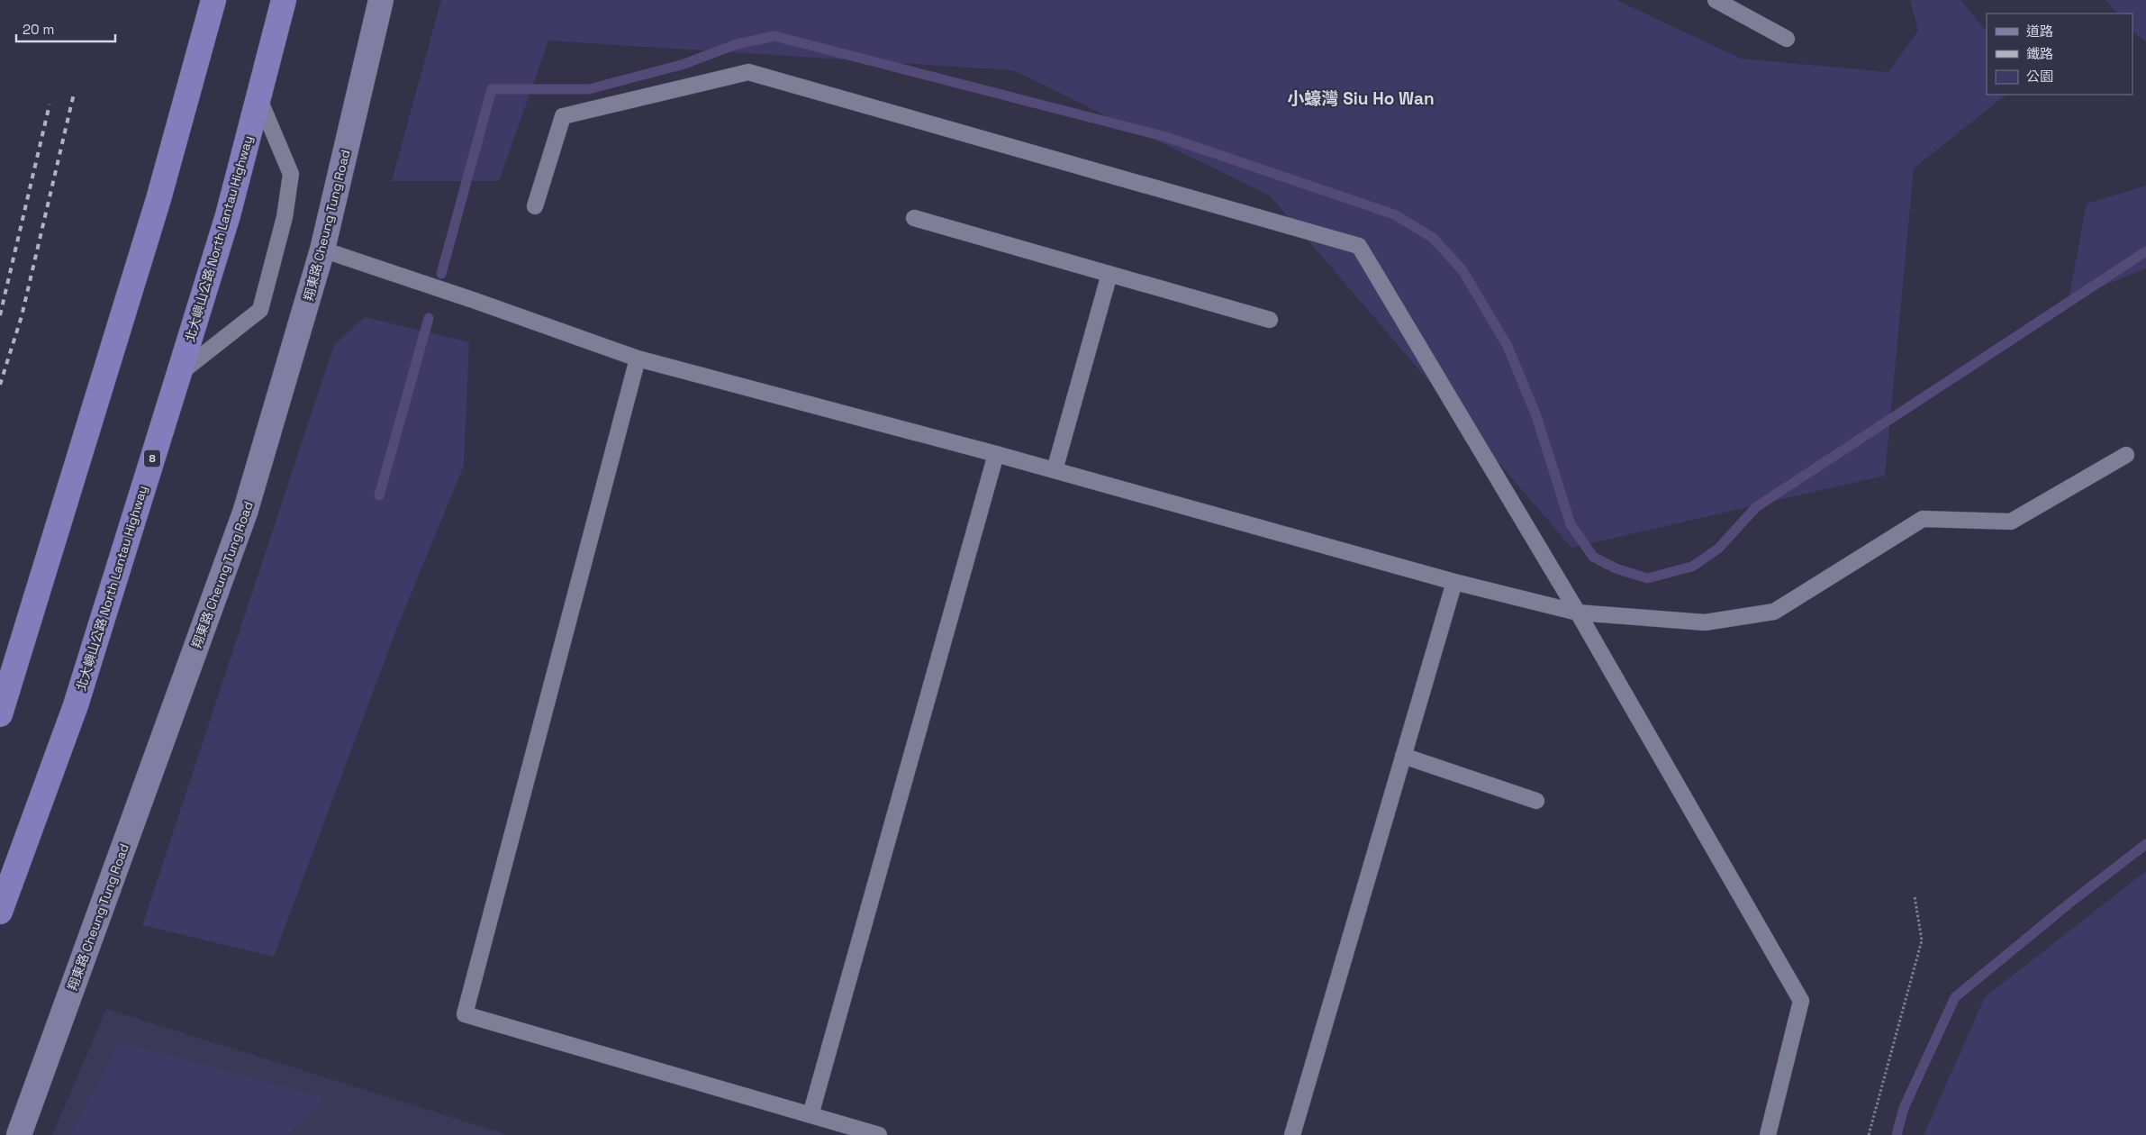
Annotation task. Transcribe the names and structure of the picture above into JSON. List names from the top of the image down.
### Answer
{
  "streets": {
    "highway": ["北大嶼山公路 North Lantau Highway", "8"],
    "main road": ["翔東路 Cheung Tung Road"]
  },
  "districts": ["小蠔灣 Siu Ho Wan"],
  "legend": ["道路", "鐵路", "公園"],
  "scale_bar": "20 m"
}
